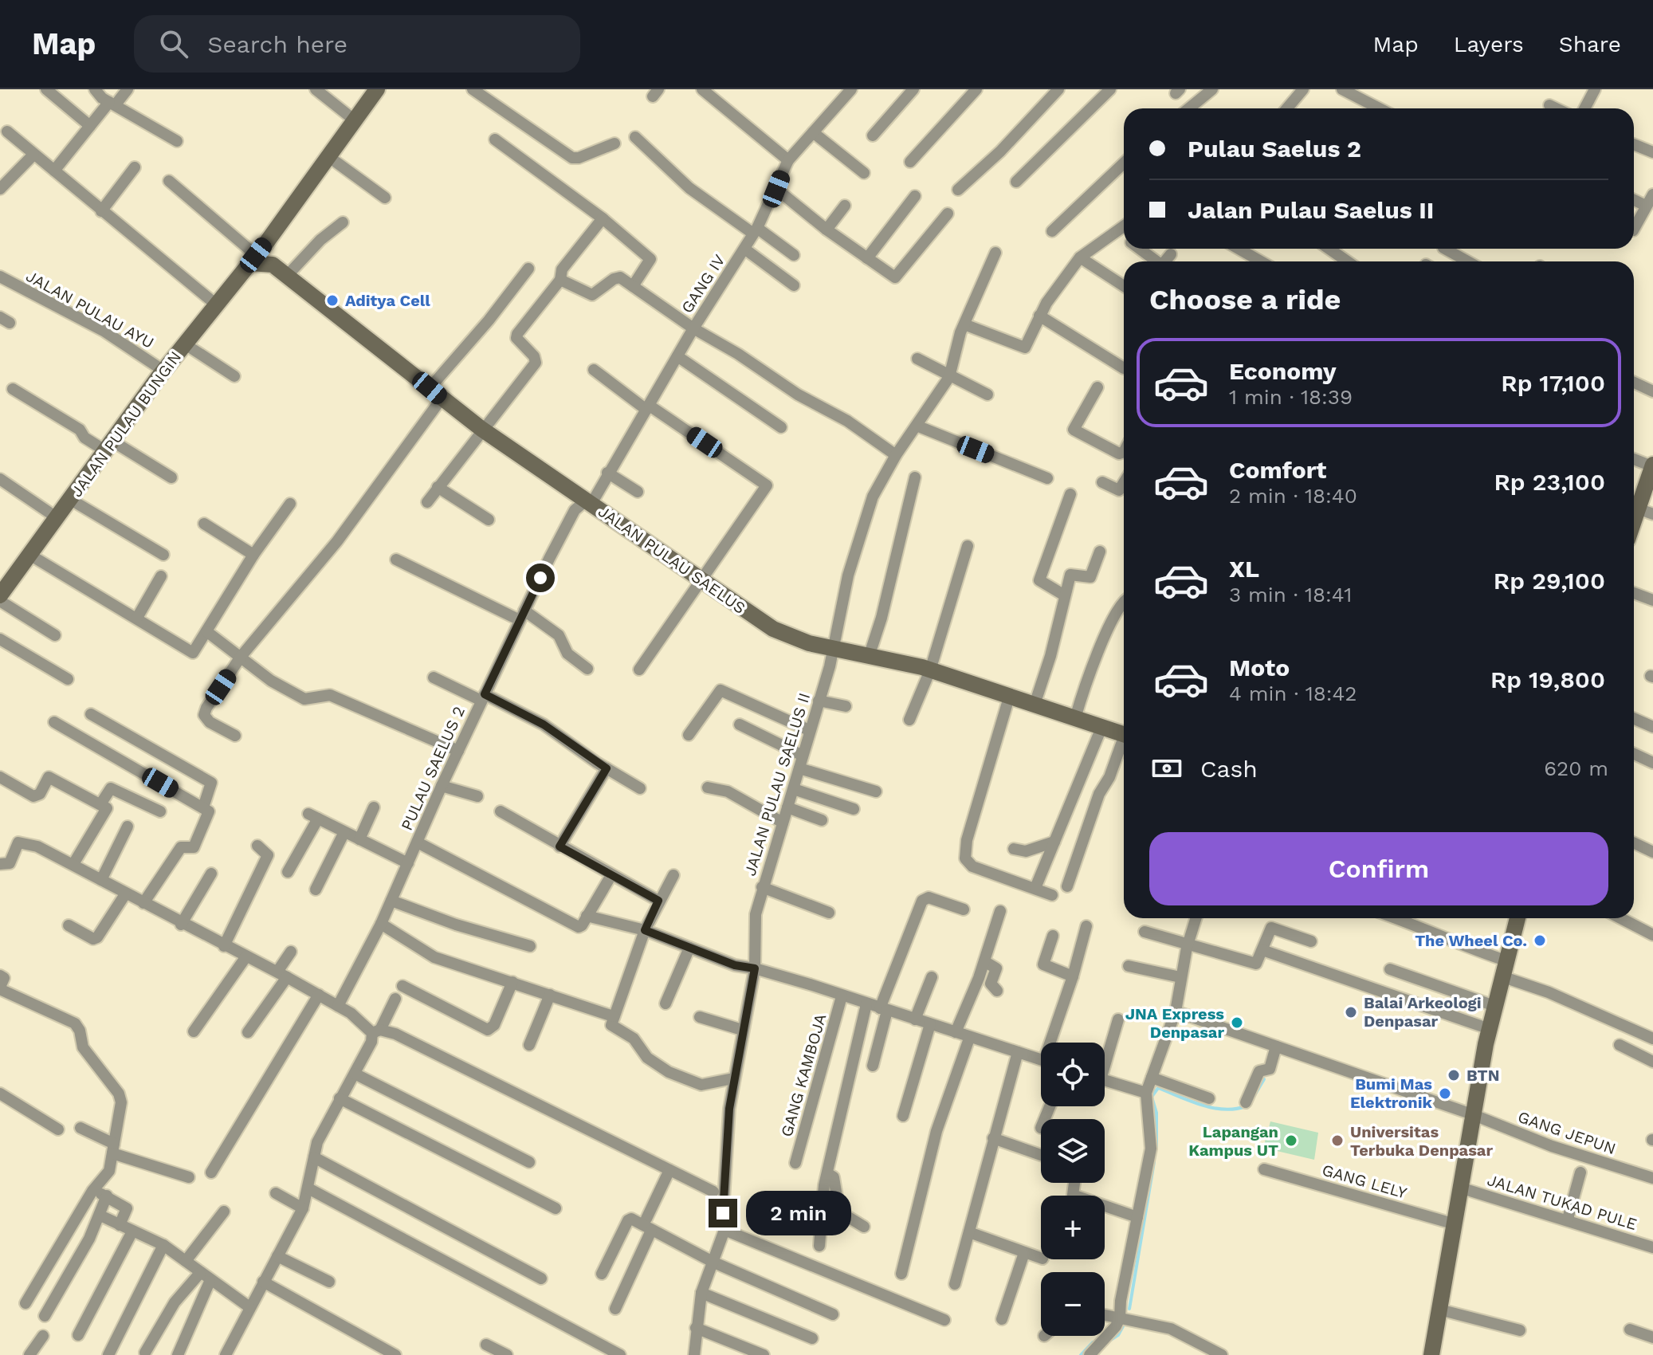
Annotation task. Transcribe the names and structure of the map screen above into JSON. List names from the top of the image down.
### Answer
{
  "streets": {
    "street": [
      "GANG IV",
      "JALAN PULAU AYU",
      "JALAN PULAU BUNGIN",
      "JALAN PULAU SAELUS",
      "PULAU SAELUS 2",
      "JALAN PULAU SAELUS II",
      "GANG KAMBOJA",
      "GANG JEPUN",
      "GANG LELY",
      "JALAN TUKAD PULE"
    ]
  },
  "crossings": [
    ["GANG IV", "JALAN PULAU SAELUS"],
    ["GANG IV", "PULAU SAELUS 2"],
    ["JALAN PULAU AYU", "JALAN PULAU BUNGIN"],
    ["JALAN PULAU BUNGIN", "JALAN PULAU SAELUS"],
    ["JALAN PULAU SAELUS", "PULAU SAELUS 2"],
    ["JALAN PULAU SAELUS", "JALAN PULAU SAELUS II"]
  ],
  "places": [
    "Aditya Cell",
    "The Wheel Co.",
    "Balai Arkeologi Denpasar",
    "JNA Express Denpasar",
    "BTN",
    "Bumi Mas Elektronik",
    "Lapangan Kampus UT",
    "Universitas Terbuka Denpasar"
  ],
  "page": {
    "header": "Map",
    "search": "Search here",
    "nav": ["Map", "Layers", "Share"],
    "banner": ["Pulau Saelus 2", "Jalan Pulau Saelus II"],
    "heading": "Choose a ride",
    "list": [
      {
        "name": "Economy",
        "note": "1 min · 18:39",
        "value": "Rp 17,100"
      },
      {
        "name": "Comfort",
        "note": "2 min · 18:40",
        "value": "Rp 23,100"
      },
      {
        "name": "XL",
        "note": "3 min · 18:41",
        "value": "Rp 29,100"
      },
      {
        "name": "Moto",
        "note": "4 min · 18:42",
        "value": "Rp 19,800"
      }
    ],
    "pay": ["Cash", "620 m"],
    "buttons": "Confirm",
    "map_buttons": ["+", "−"],
    "bubble": "2 min"
  }
}
